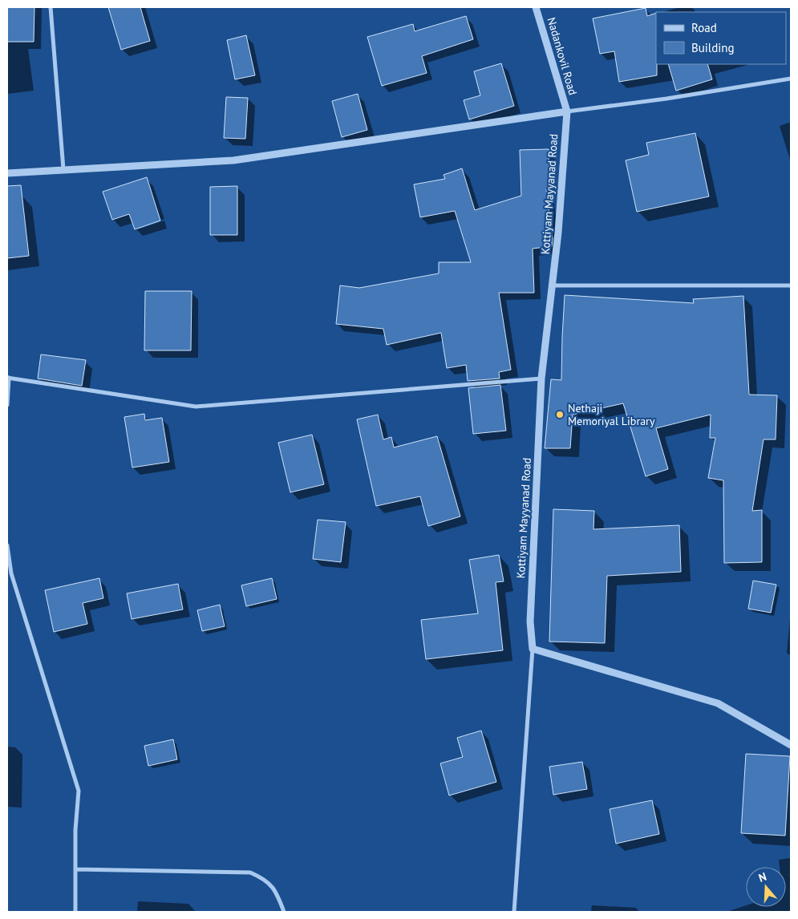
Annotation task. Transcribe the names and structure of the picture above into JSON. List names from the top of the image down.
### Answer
{
  "streets": {
    "street": ["Nadankovil Road", "Kottiyam Mayyanad Road"]
  },
  "crossings": [
    ["Nadankovil Road", "Kottiyam Mayyanad Road"]
  ],
  "places": ["Nethaji Memoriyal Library"],
  "legend": ["Road", "Building"],
  "north": "top"
}
